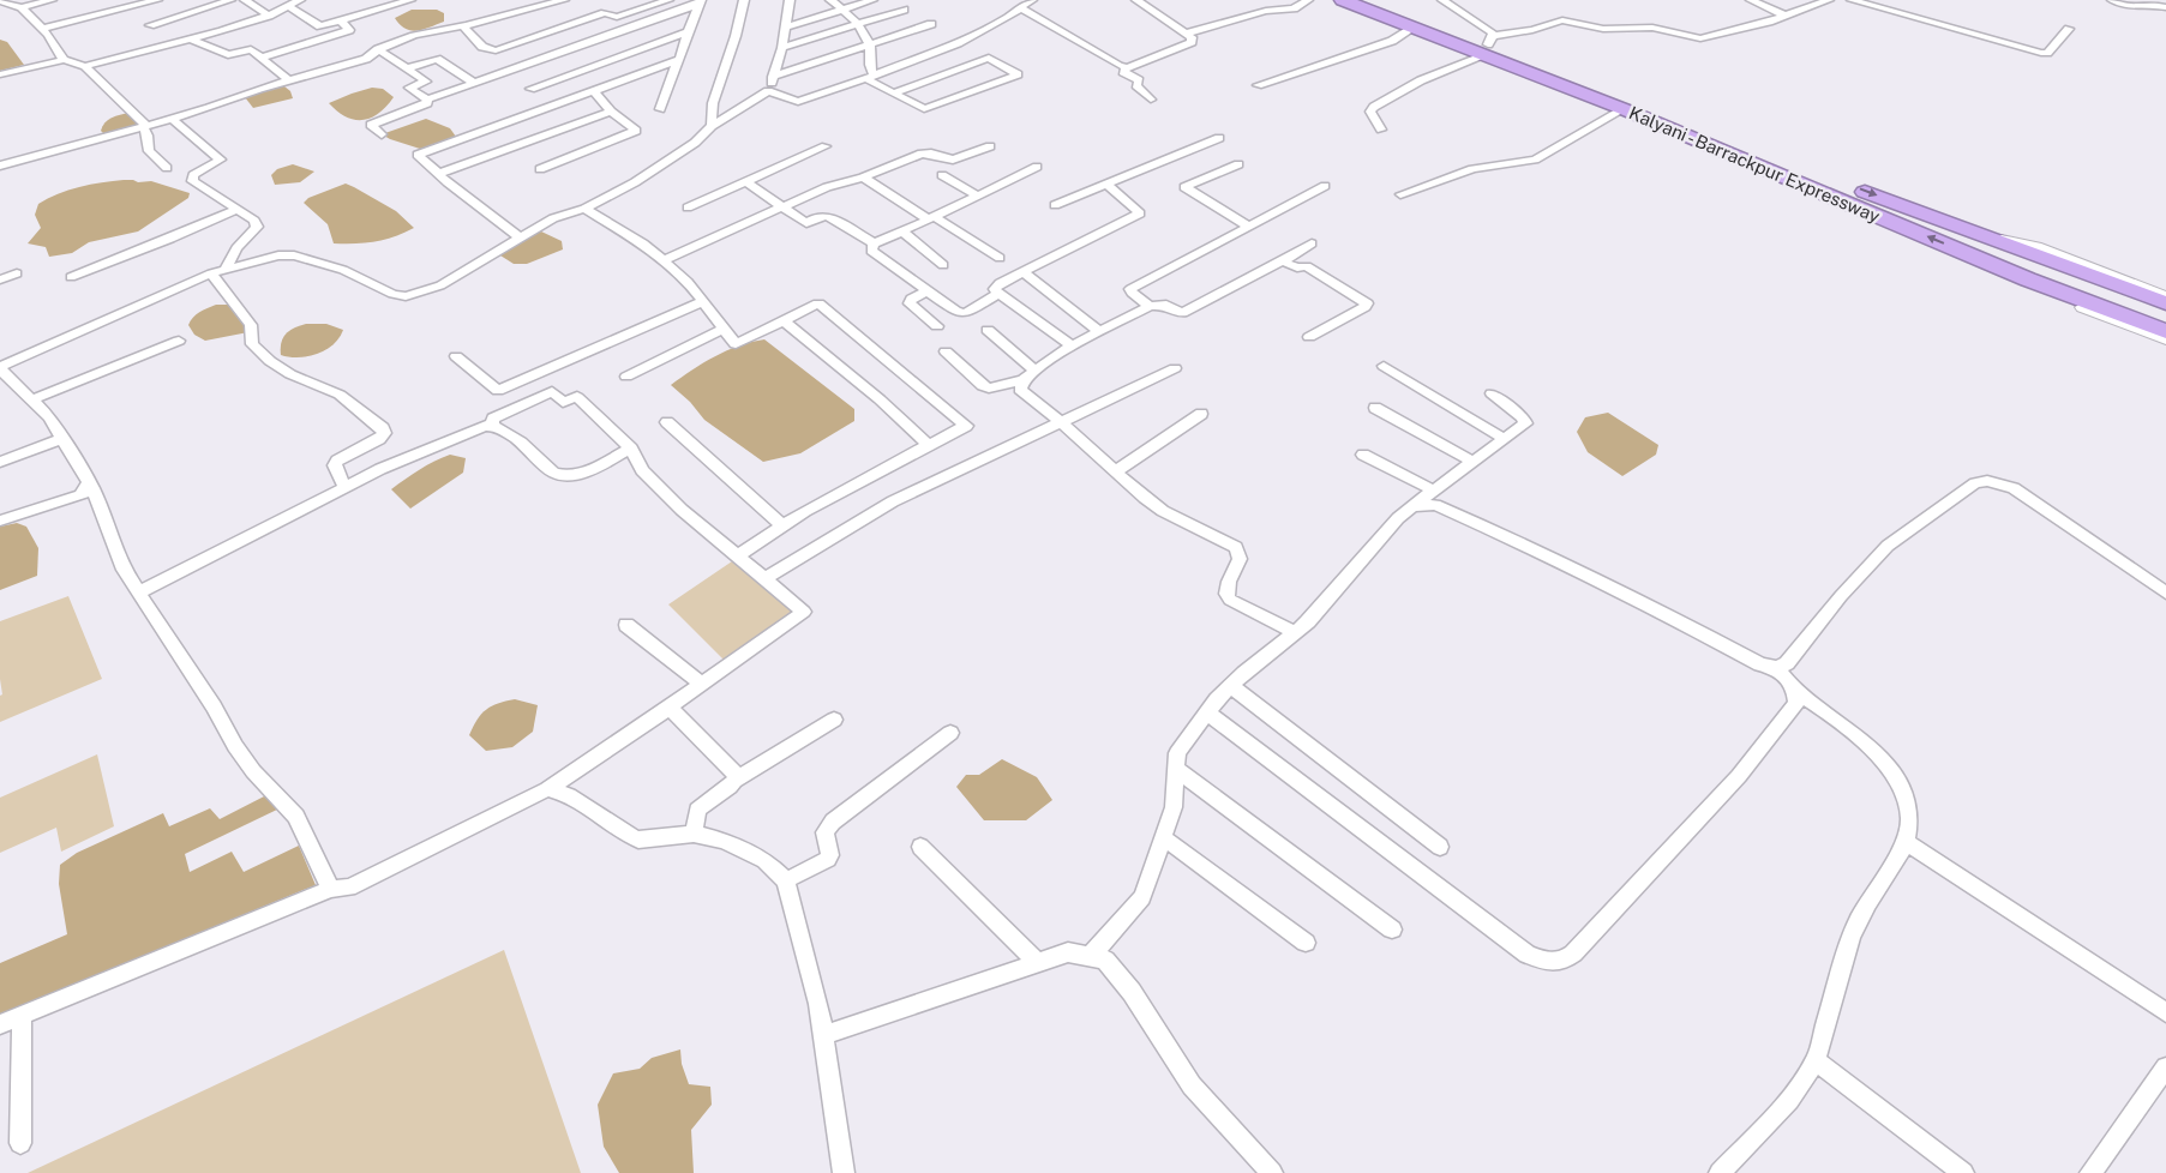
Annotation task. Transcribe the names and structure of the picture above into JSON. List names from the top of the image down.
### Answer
{
  "streets": {
    "highway": ["Kalyani - Barrackpur Expressway"]
  }
}
